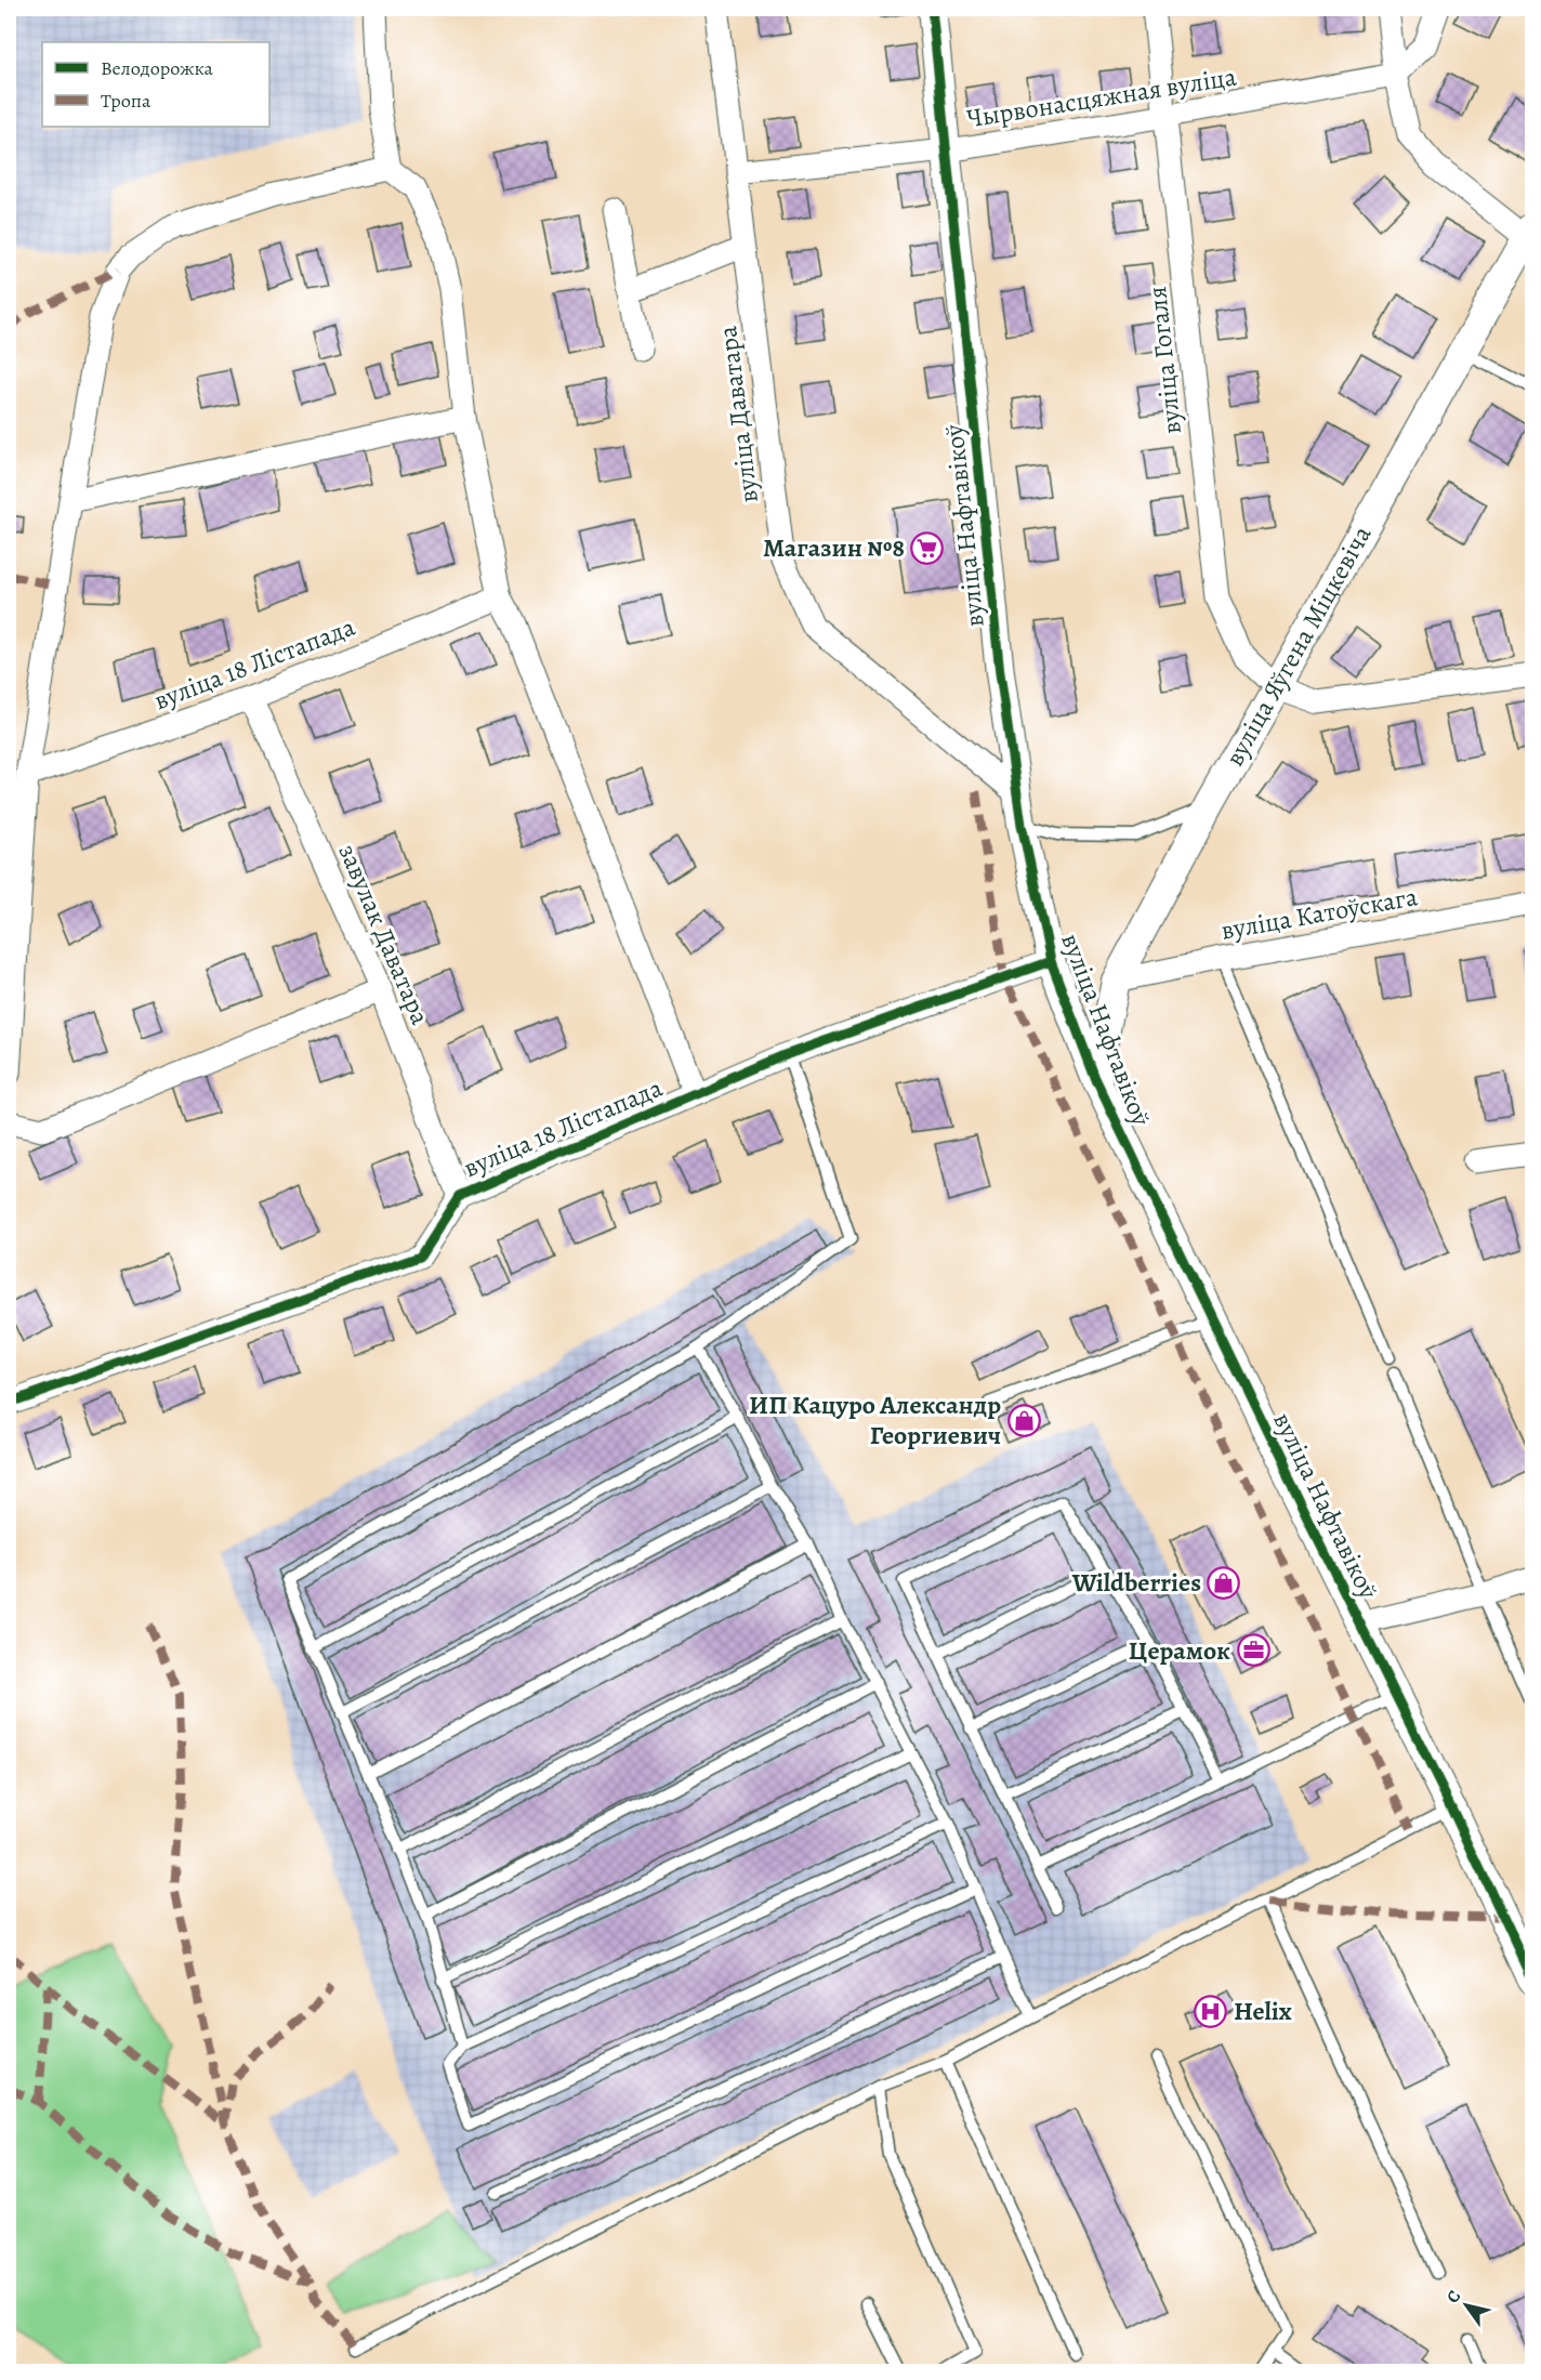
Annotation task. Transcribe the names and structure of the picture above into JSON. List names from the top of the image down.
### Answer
{
  "streets": {
    "street": [
      "Чырвонасцяжная вуліца",
      "вуліца Гогаля",
      "вуліца Даватара",
      "вуліца Нафтавікоў",
      "вуліца Яўгена Міцкевіча",
      "вуліца 18 Лістапада",
      "вуліца Катоўскага",
      "завулак Даватара"
    ]
  },
  "crossings": [
    ["Чырвонасцяжная вуліца", "вуліца Гогаля"],
    ["Чырвонасцяжная вуліца", "вуліца Даватара"],
    ["Чырвонасцяжная вуліца", "вуліца Нафтавікоў"],
    ["вуліца Гогаля", "вуліца Яўгена Міцкевіча"],
    ["вуліца Даватара", "вуліца Нафтавікоў"],
    ["вуліца Нафтавікоў", "вуліца Яўгена Міцкевіча"],
    ["вуліца Нафтавікоў", "вуліца 18 Лістапада"],
    ["вуліца Яўгена Міцкевіча", "вуліца Катоўскага"],
    ["вуліца 18 Лістапада", "завулак Даватара"]
  ],
  "places": {
    "supermarket": ["Магазин №8"],
    "shop": ["ИП Кацуро Александр Георгиевич", "Wildberries"],
    "office": ["Церамок"],
    "hospital": ["Helix"]
  },
  "legend": ["Велодорожка", "Тропа"],
  "north": "top left"
}
